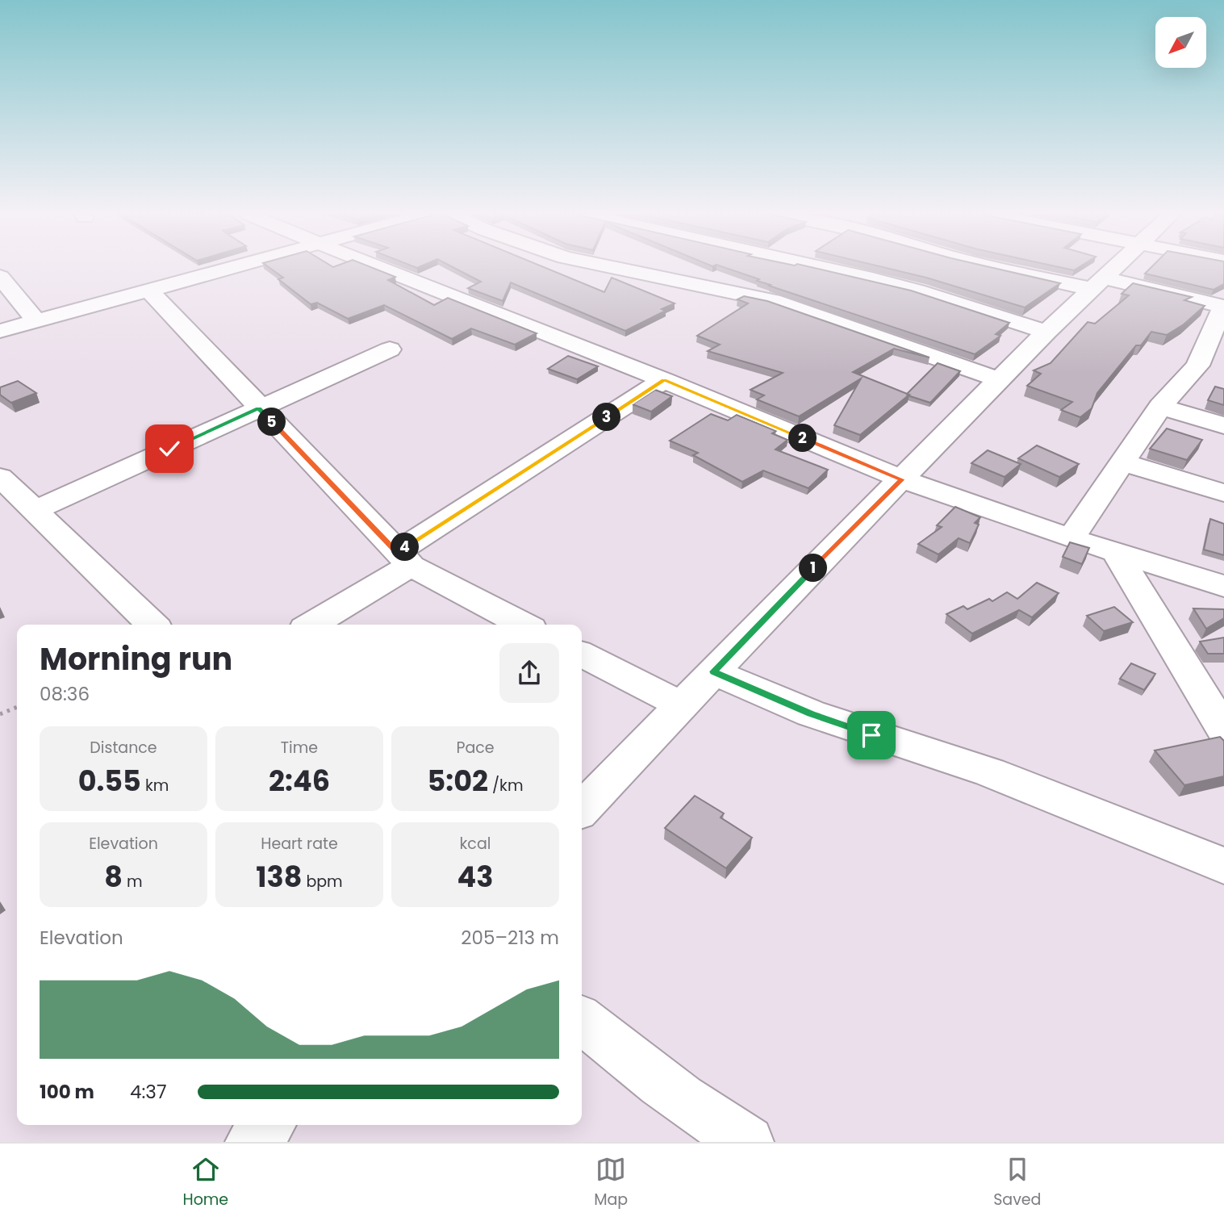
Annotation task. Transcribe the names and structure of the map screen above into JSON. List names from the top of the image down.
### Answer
{
  "north": "bottom left",
  "page": {
    "pins": [
      "3",
      "5",
      "2",
      "4",
      "1"
    ],
    "heading": ["Morning run", "08:36"],
    "stats": [
      ["Distance", "0.55 km"],
      ["Time", "2:46"],
      ["Pace", "5:02 /km"],
      ["Elevation", "8 m"],
      ["Heart rate", "138 bpm"],
      ["kcal", "43"]
    ],
    "chart": ["Elevation", "205–213 m"],
    "list": [
      {
        "name": "100 m",
        "note": "4:37"
      }
    ],
    "tabs": ["Home", "Map", "Saved"]
  }
}
